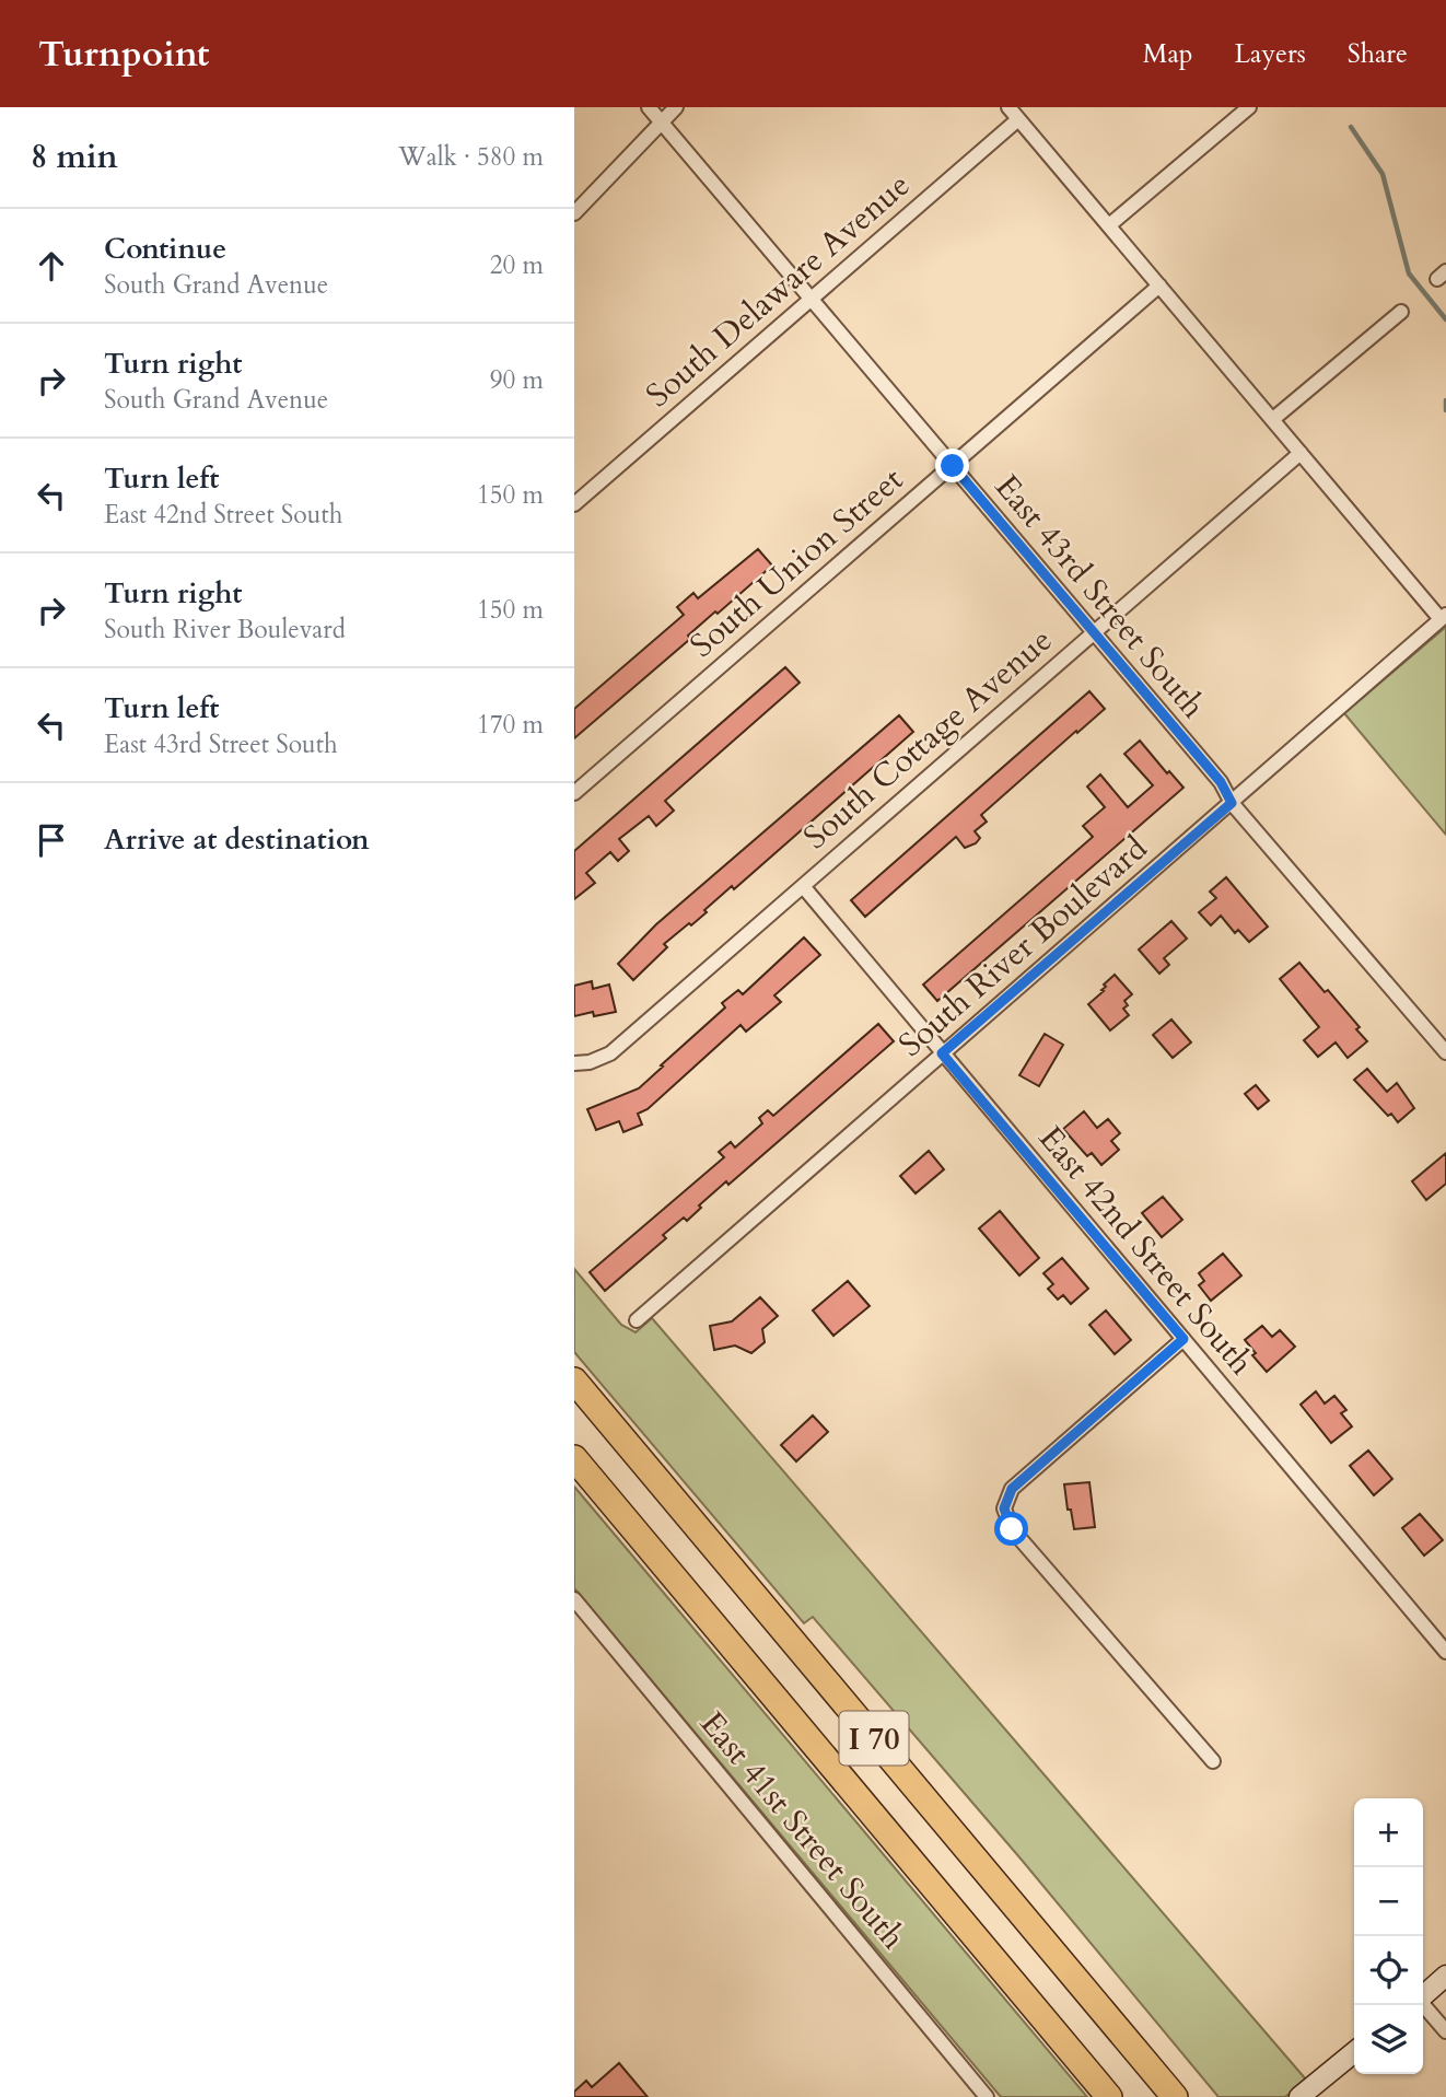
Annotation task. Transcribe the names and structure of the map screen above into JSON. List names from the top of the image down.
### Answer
{
  "streets": {
    "highway": ["I 70"],
    "street": [
      "South Delaware Avenue",
      "South Union Street",
      "East 43rd Street South",
      "South Cottage Avenue",
      "South River Boulevard",
      "East 42nd Street South",
      "East 41st Street South"
    ]
  },
  "crossings": [
    ["South Delaware Avenue", "East 43rd Street South"],
    ["South Union Street", "East 43rd Street South"],
    ["East 43rd Street South", "South Cottage Avenue"],
    ["East 43rd Street South", "South River Boulevard"],
    ["South Cottage Avenue", "East 42nd Street South"],
    ["South River Boulevard", "East 42nd Street South"]
  ],
  "page": {
    "header": "Turnpoint",
    "nav": ["Map", "Layers", "Share"],
    "heading": ["8 min", "Walk · 580 m"],
    "list": [
      ["Continue", "South Grand Avenue", "20 m"],
      ["Turn right", "South Grand Avenue", "90 m"],
      ["Turn left", "East 42nd Street South", "150 m"],
      ["Turn right", "South River Boulevard", "150 m"],
      ["Turn left", "East 43rd Street South", "170 m"],
      "Arrive at destination"
    ],
    "map_buttons": ["+", "−"]
  }
}
